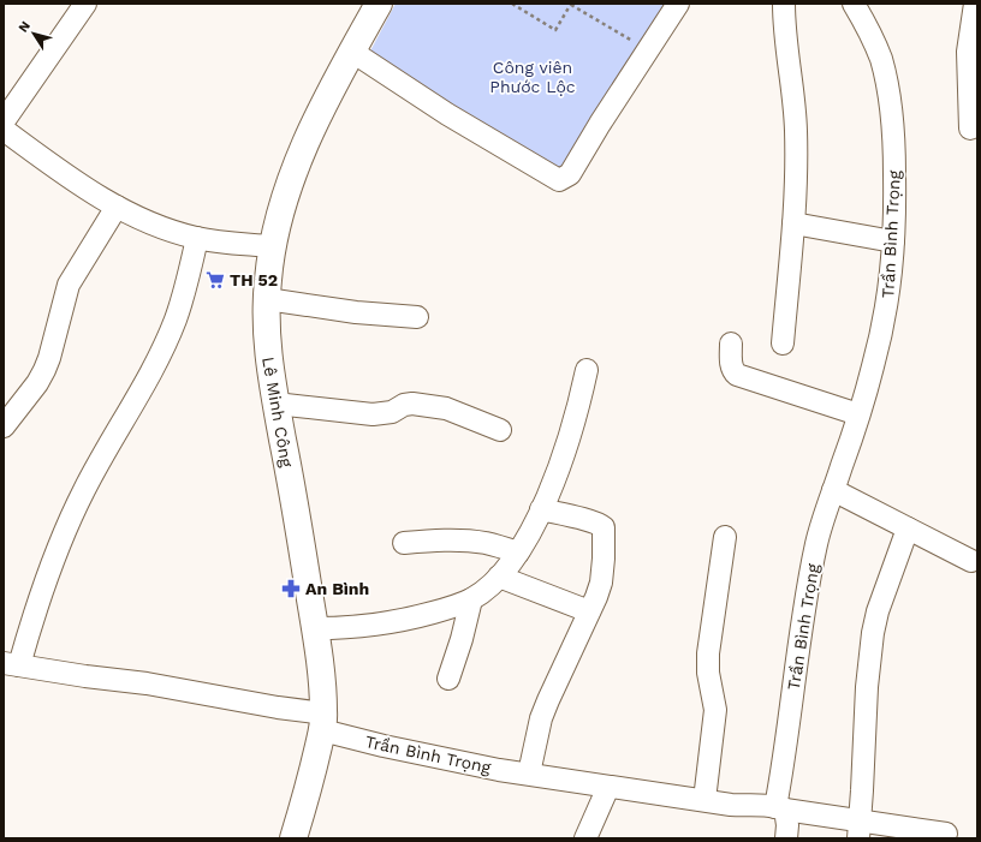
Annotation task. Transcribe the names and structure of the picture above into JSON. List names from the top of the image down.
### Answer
{
  "streets": {
    "main road": ["Lê Minh Công"],
    "street": ["Trần Bình Trọng"]
  },
  "crossings": [
    ["Trần Bình Trọng", "Lê Minh Công"]
  ],
  "parks": ["Công viên Phước Lộc"],
  "places": {
    "supermarket": ["TH 52"],
    "pharmacy": ["An Bình"]
  },
  "north": "top left"
}
